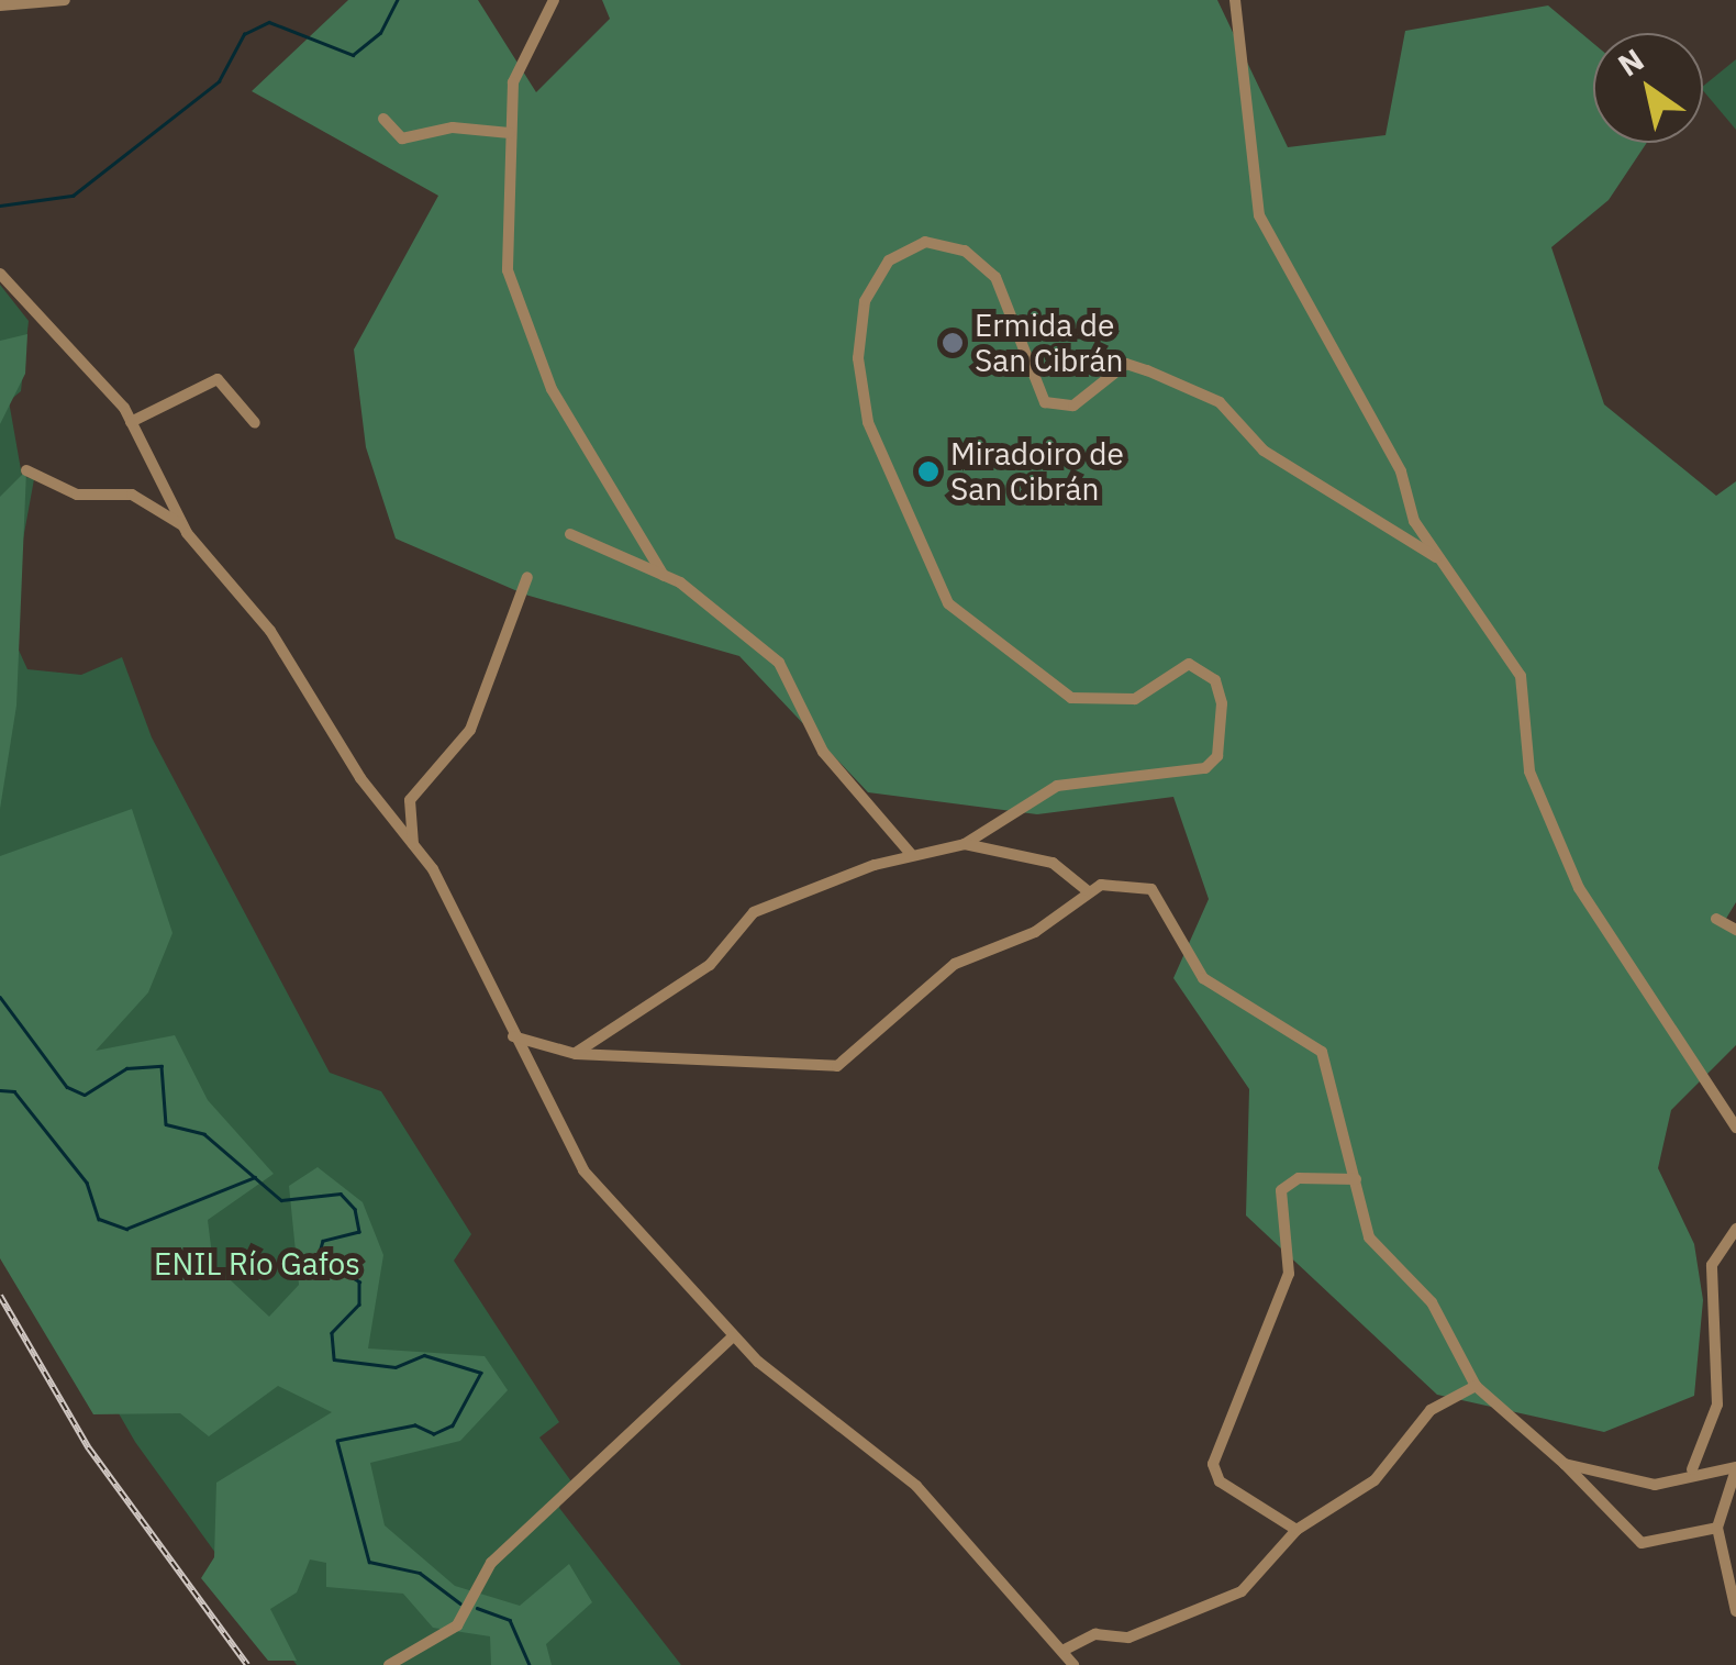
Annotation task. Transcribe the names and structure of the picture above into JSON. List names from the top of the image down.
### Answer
{
  "parks": ["ENIL Río Gafos"],
  "places": ["Ermida de San Cibrán", "Miradoiro de San Cibrán"],
  "north": "top left"
}
